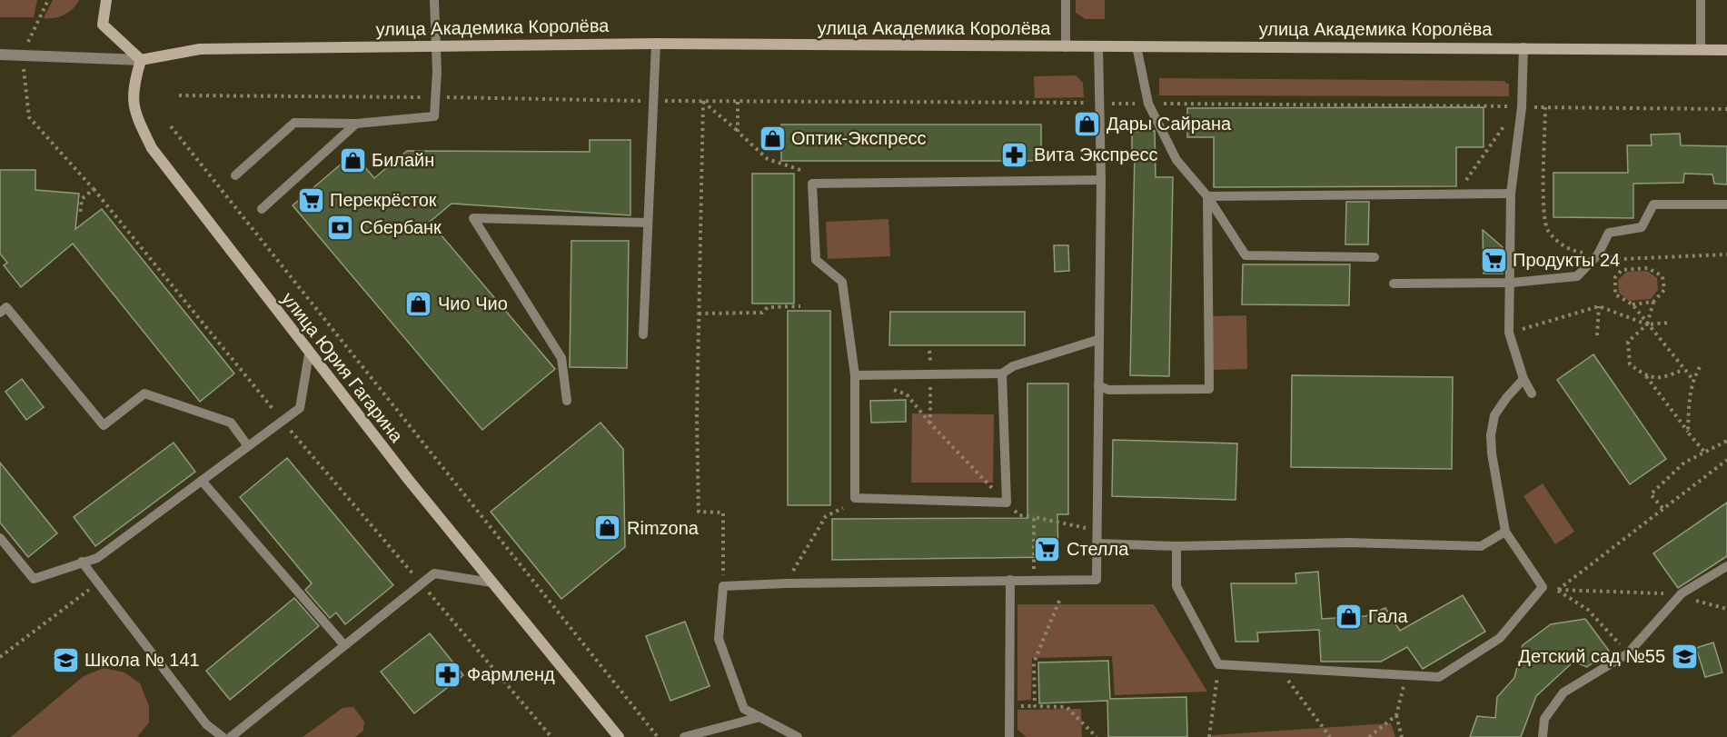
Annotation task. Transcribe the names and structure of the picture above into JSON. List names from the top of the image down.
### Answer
{
  "streets": {
    "street": ["улица Академика Королёва", "улица Юрия Гагарина"]
  },
  "crossings": [
    ["улица Академика Королёва", "улица Юрия Гагарина"]
  ],
  "places": {
    "shop": [
      "Дары Сайрана",
      "Оптик-Экспресс",
      "Билайн",
      "Чио Чио",
      "Rimzona",
      "Гала"
    ],
    "pharmacy": ["Вита Экспресс", "Фармленд"],
    "supermarket": ["Перекрёсток", "Продукты 24", "Стелла"],
    "bank": ["Сбербанк"],
    "school or university": ["Детский сад №55", "Школа № 141"]
  }
}
